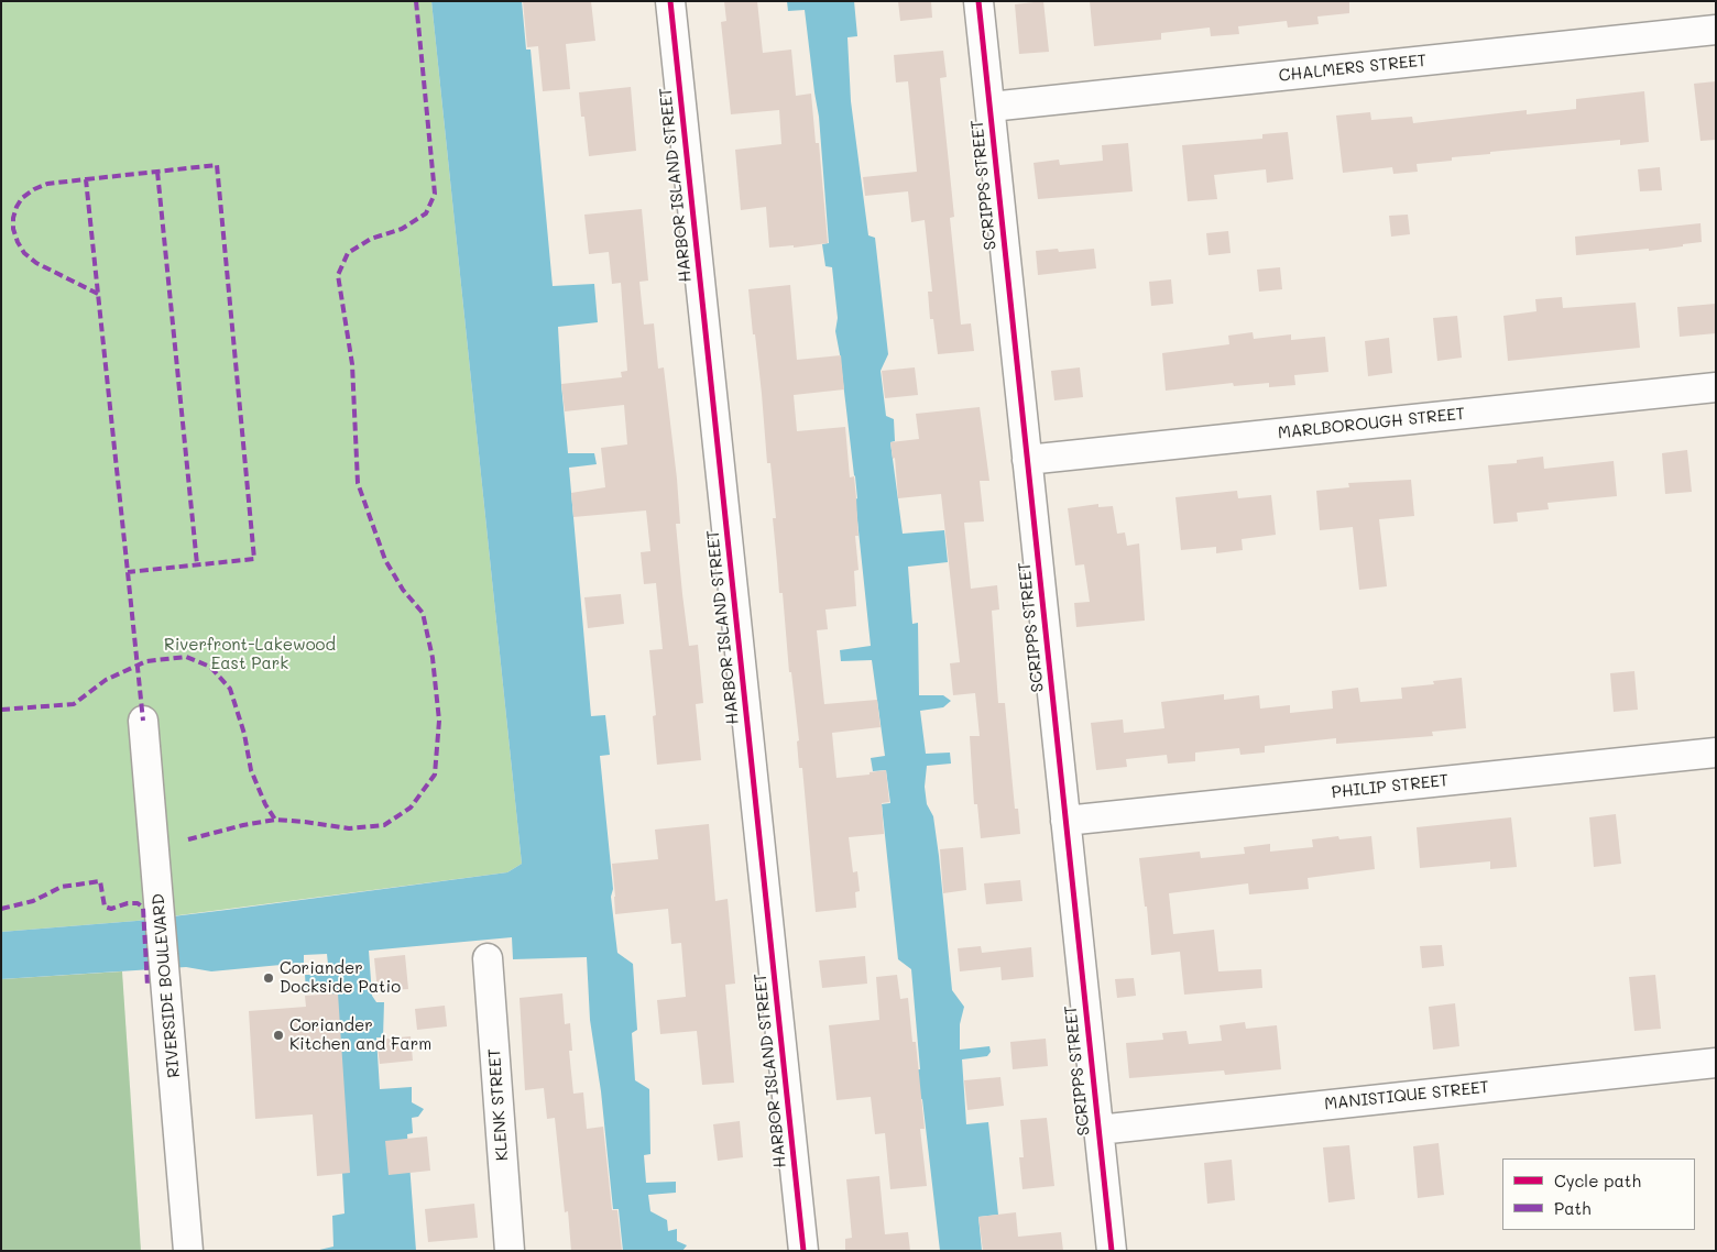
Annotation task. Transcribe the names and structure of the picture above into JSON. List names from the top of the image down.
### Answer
{
  "streets": {
    "street": [
      "CHALMERS STREET",
      "HARBOR ISLAND STREET",
      "SCRIPPS STREET",
      "MARLBOROUGH STREET",
      "PHILIP STREET",
      "RIVERSIDE BOULEVARD",
      "MANISTIQUE STREET",
      "KLENK STREET"
    ]
  },
  "crossings": [
    ["CHALMERS STREET", "SCRIPPS STREET"],
    ["SCRIPPS STREET", "MARLBOROUGH STREET"],
    ["SCRIPPS STREET", "PHILIP STREET"],
    ["SCRIPPS STREET", "MANISTIQUE STREET"]
  ],
  "parks": ["Riverfront-Lakewood East Park"],
  "places": ["Coriander Dockside Patio", "Coriander Kitchen and Farm"],
  "legend": ["Cycle path", "Path"]
}
